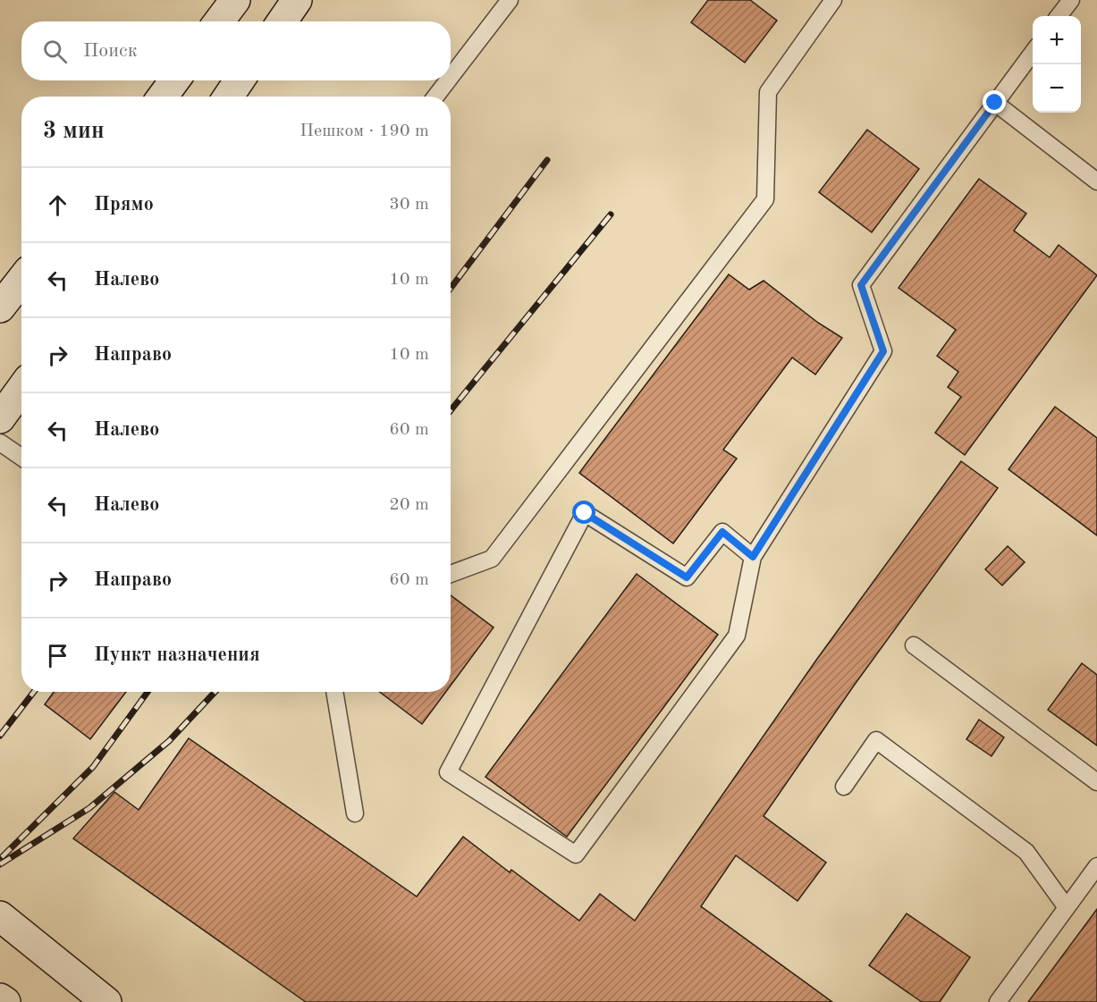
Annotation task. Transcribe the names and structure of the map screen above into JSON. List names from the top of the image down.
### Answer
{
  "page": {
    "map_buttons": ["+", "−"],
    "search": "Поиск",
    "heading": ["3 мин", "Пешком · 190 m"],
    "list": [
      ["Прямо", "30 m"],
      ["Налево", "10 m"],
      ["Направо", "10 m"],
      ["Налево", "60 m"],
      ["Налево", "20 m"],
      ["Направо", "60 m"],
      "Пункт назначения"
    ]
  }
}
